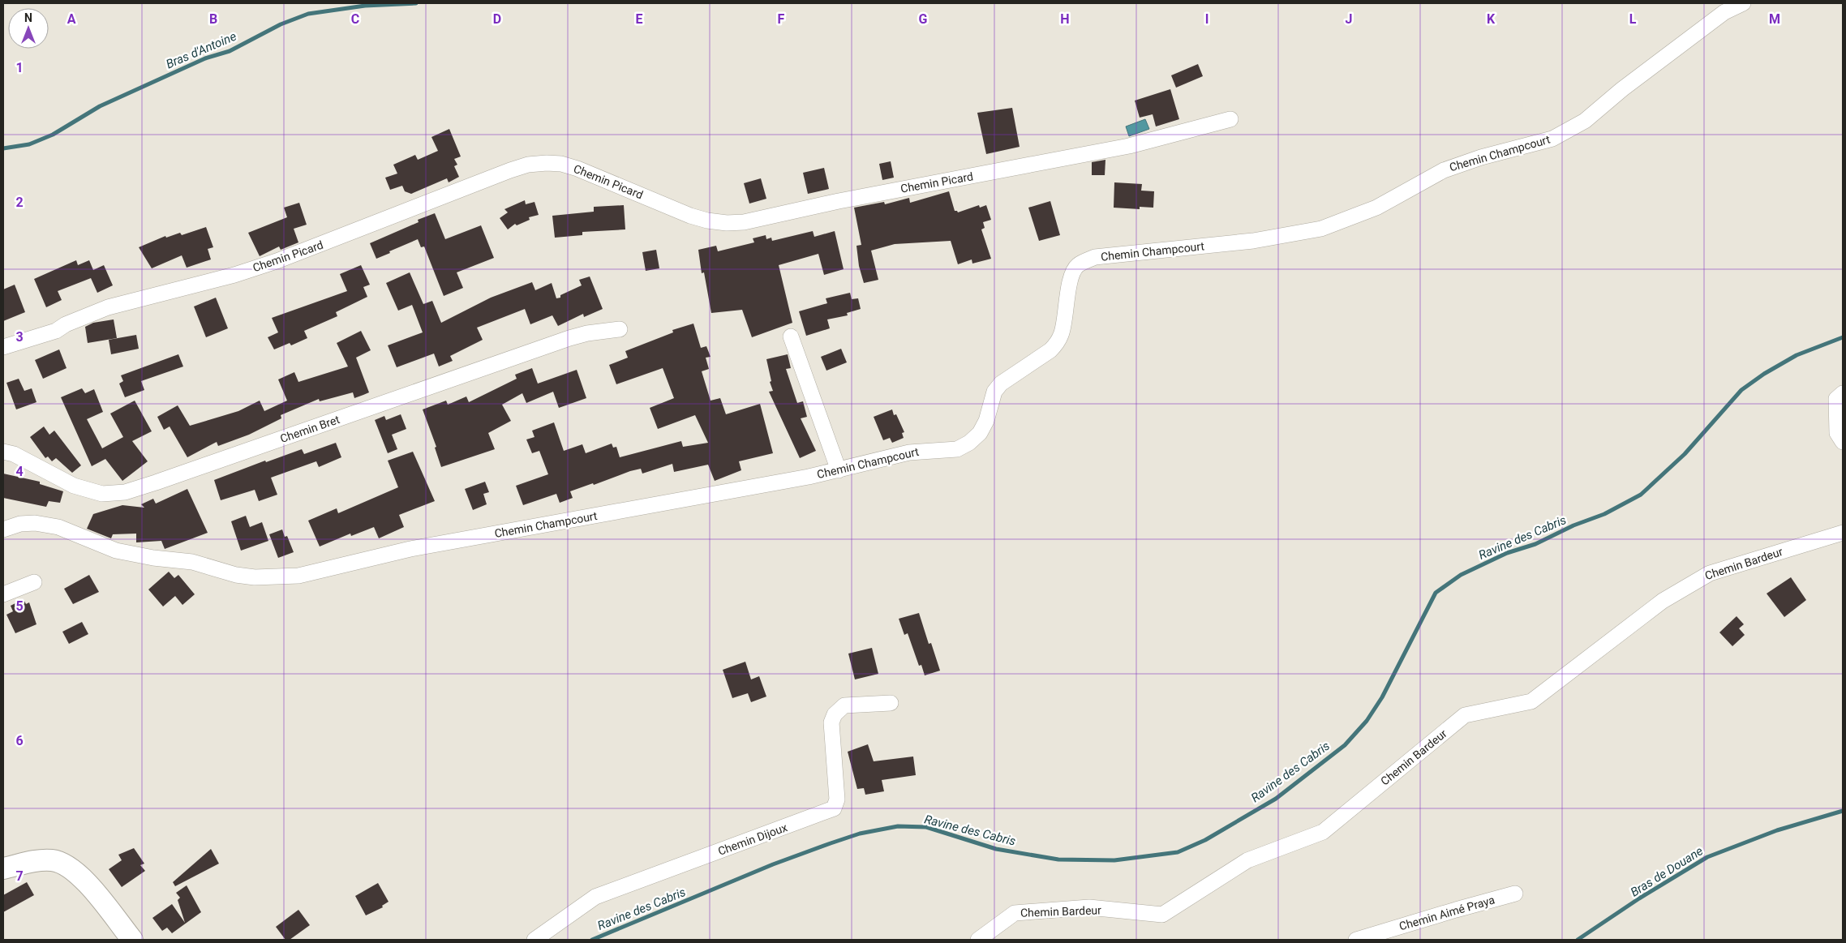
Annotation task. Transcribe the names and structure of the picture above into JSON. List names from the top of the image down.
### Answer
{
  "streets": {
    "street": [
      "Chemin Champcourt",
      "Chemin Picard",
      "Chemin Bret",
      "Chemin Bardeur",
      "Chemin Dijoux",
      "Chemin Aimé Praya"
    ]
  },
  "water": ["Bras d'Antoine", "Ravine des Cabris", "Bras de Douane"],
  "north": "top",
  "grid": {
    "columns": [
      "A",
      "B",
      "C",
      "D",
      "E",
      "F",
      "G",
      "H",
      "I",
      "J",
      "K",
      "L",
      "M"
    ],
    "rows": [
      "1",
      "2",
      "3",
      "4",
      "5",
      "6",
      "7"
    ]
  }
}
